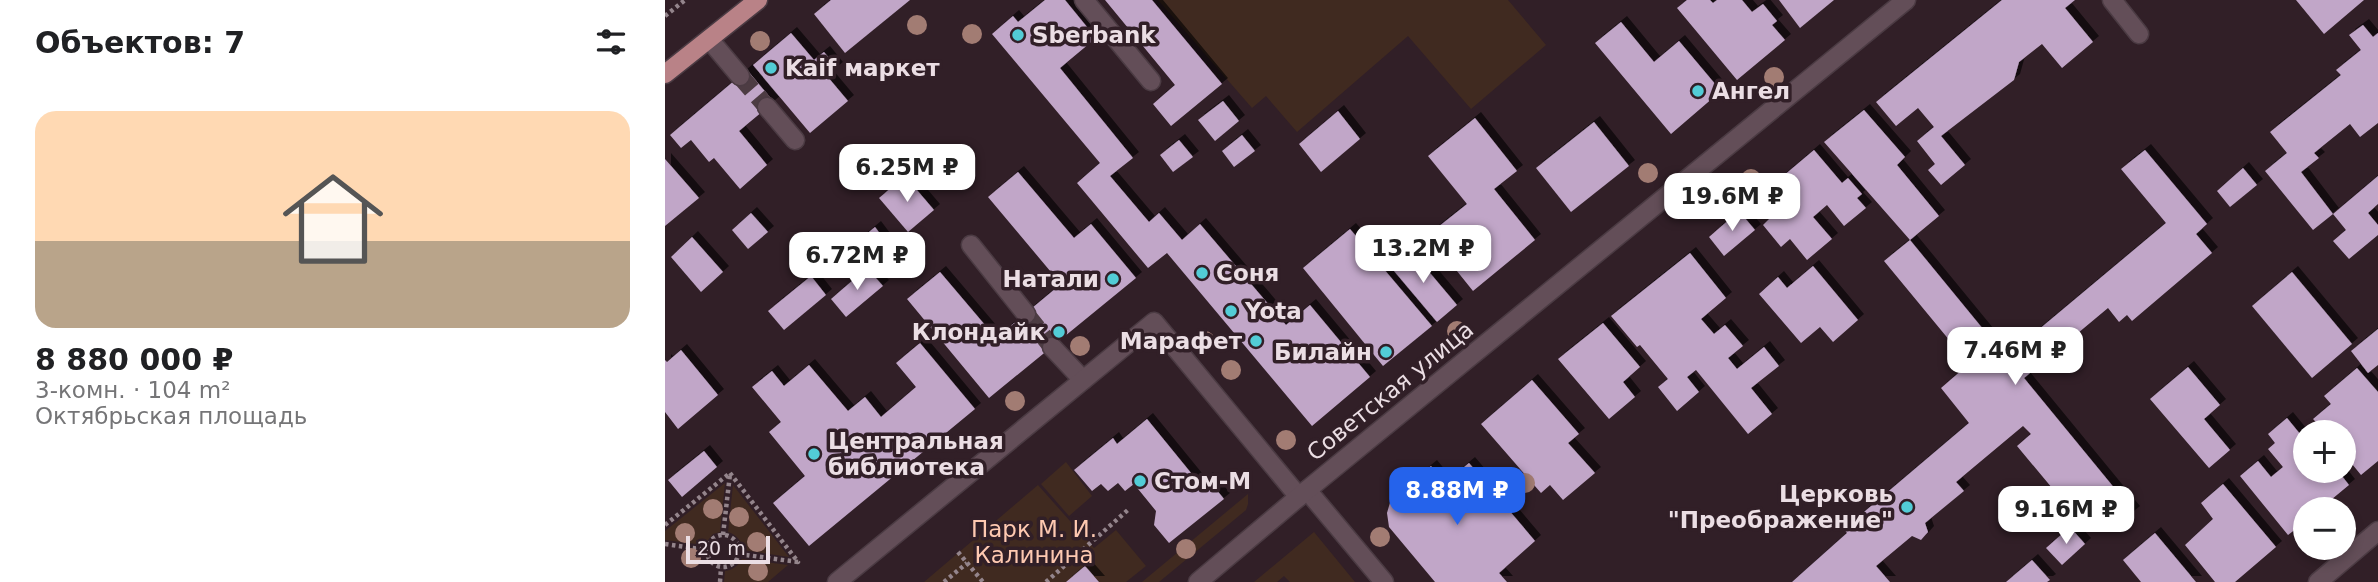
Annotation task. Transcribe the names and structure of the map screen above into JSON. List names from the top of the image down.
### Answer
{
  "streets": {
    "street": ["Советская улица"]
  },
  "parks": ["Парк М. И. Калинина"],
  "places": [
    "Sberbank",
    "Kaif маркет",
    "Ангел",
    "Соня",
    "Натали",
    "Yota",
    "Клондайк",
    "Марафет",
    "Билайн",
    "Центральная библиотека",
    "Стом-М",
    "Церковь \"Преображение\""
  ],
  "scale_bar": "20 m",
  "page": {
    "heading": "Объектов: 7",
    "list": [
      {
        "name": "8 880 000 ₽",
        "note": "3-комн. · 104 m² · Октябрьская площадь"
      }
    ],
    "price": [
      "6.25M ₽",
      "19.6M ₽",
      "13.2M ₽",
      "6.72M ₽",
      "7.46M ₽",
      "8.88M ₽",
      "9.16M ₽"
    ],
    "map_buttons": ["+", "−"],
    "scale": "20 m"
  }
}
